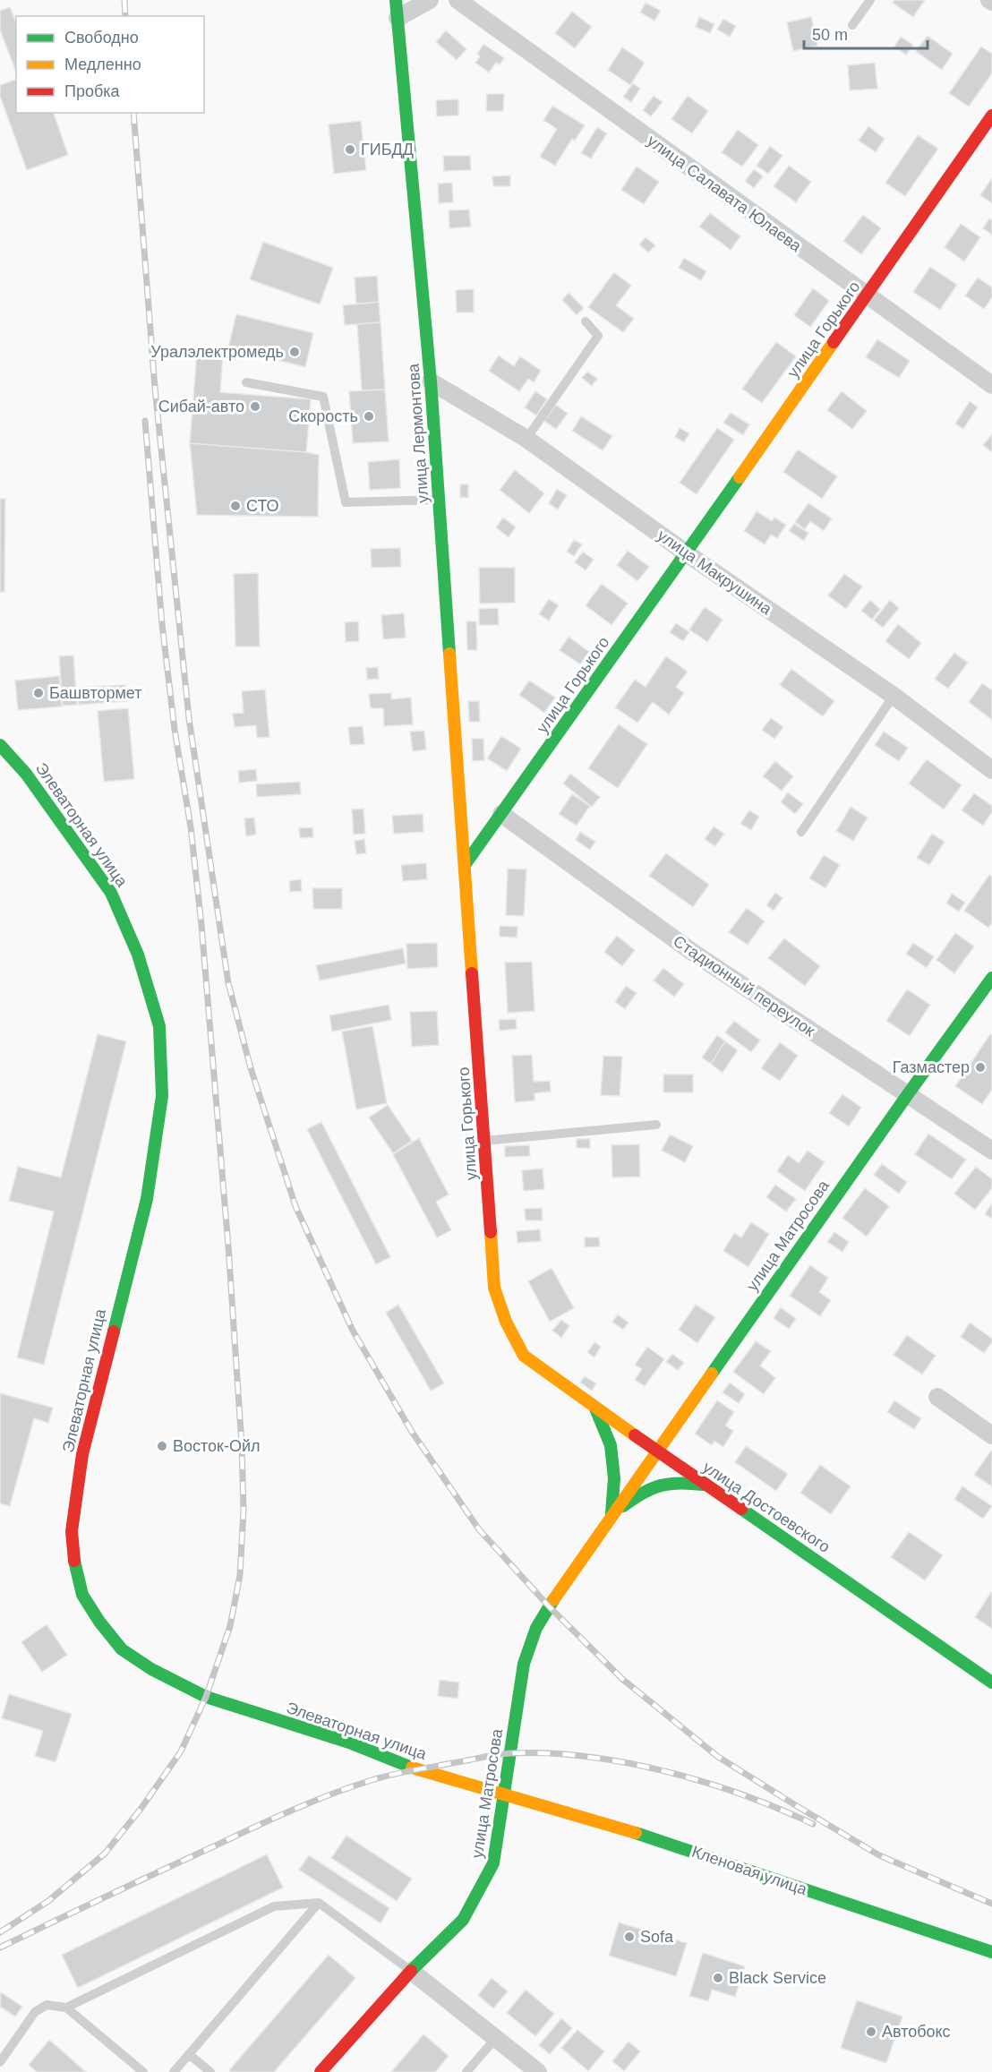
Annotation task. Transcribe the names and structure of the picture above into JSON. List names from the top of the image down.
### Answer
{
  "streets": {
    "main road": [
      "улица Горького",
      "улица Лермонтова",
      "Элеваторная улица",
      "улица Матросова",
      "улица Достоевского",
      "Кленовая улица"
    ],
    "street": ["улица Салавата Юлаева", "улица Макрушина", "Стадионный переулок"]
  },
  "crossings": [
    ["улица Салавата Юлаева", "улица Горького"],
    ["улица Горького", "улица Лермонтова"],
    ["улица Горького", "улица Макрушина"],
    ["улица Горького", "Стадионный переулок"],
    ["улица Горького", "улица Достоевского"],
    ["улица Лермонтова", "улица Макрушина"],
    ["Элеваторная улица", "улица Матросова"],
    ["Элеваторная улица", "Кленовая улица"],
    ["Стадионный переулок", "улица Матросова"],
    ["улица Матросова", "улица Достоевского"],
    ["улица Матросова", "Кленовая улица"]
  ],
  "places": [
    "ГИБДД",
    "Уралэлектромедь",
    "Сибай-авто",
    "Скорость",
    "СТО",
    "Башвтормет",
    "Газмастер",
    "Восток-Ойл",
    "Sofa",
    "Black Service",
    "Автобокс"
  ],
  "legend": ["Свободно", "Медленно", "Пробка"],
  "scale_bar": "50 m"
}
